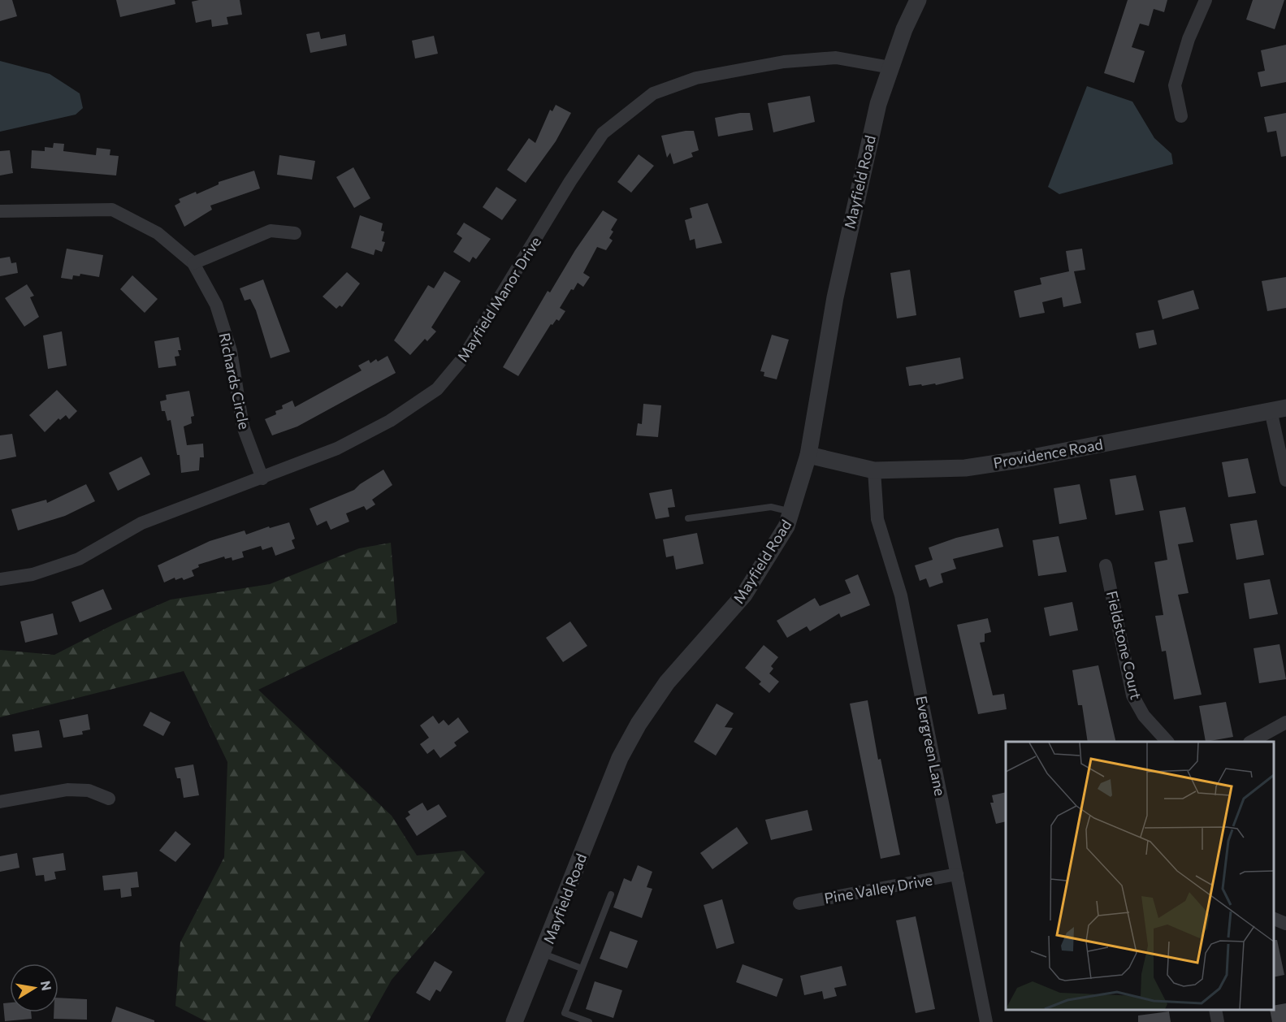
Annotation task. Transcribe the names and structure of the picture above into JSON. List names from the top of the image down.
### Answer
{
  "streets": {
    "street": [
      "Mayfield Road",
      "Mayfield Manor Drive",
      "Richards Circle",
      "Providence Road",
      "Fieldstone Court",
      "Evergreen Lane",
      "Pine Valley Drive"
    ]
  },
  "crossings": [
    ["Mayfield Road", "Mayfield Manor Drive"],
    ["Mayfield Road", "Providence Road"],
    ["Mayfield Manor Drive", "Richards Circle"],
    ["Providence Road", "Evergreen Lane"],
    ["Evergreen Lane", "Pine Valley Drive"]
  ],
  "north": "right"
}
